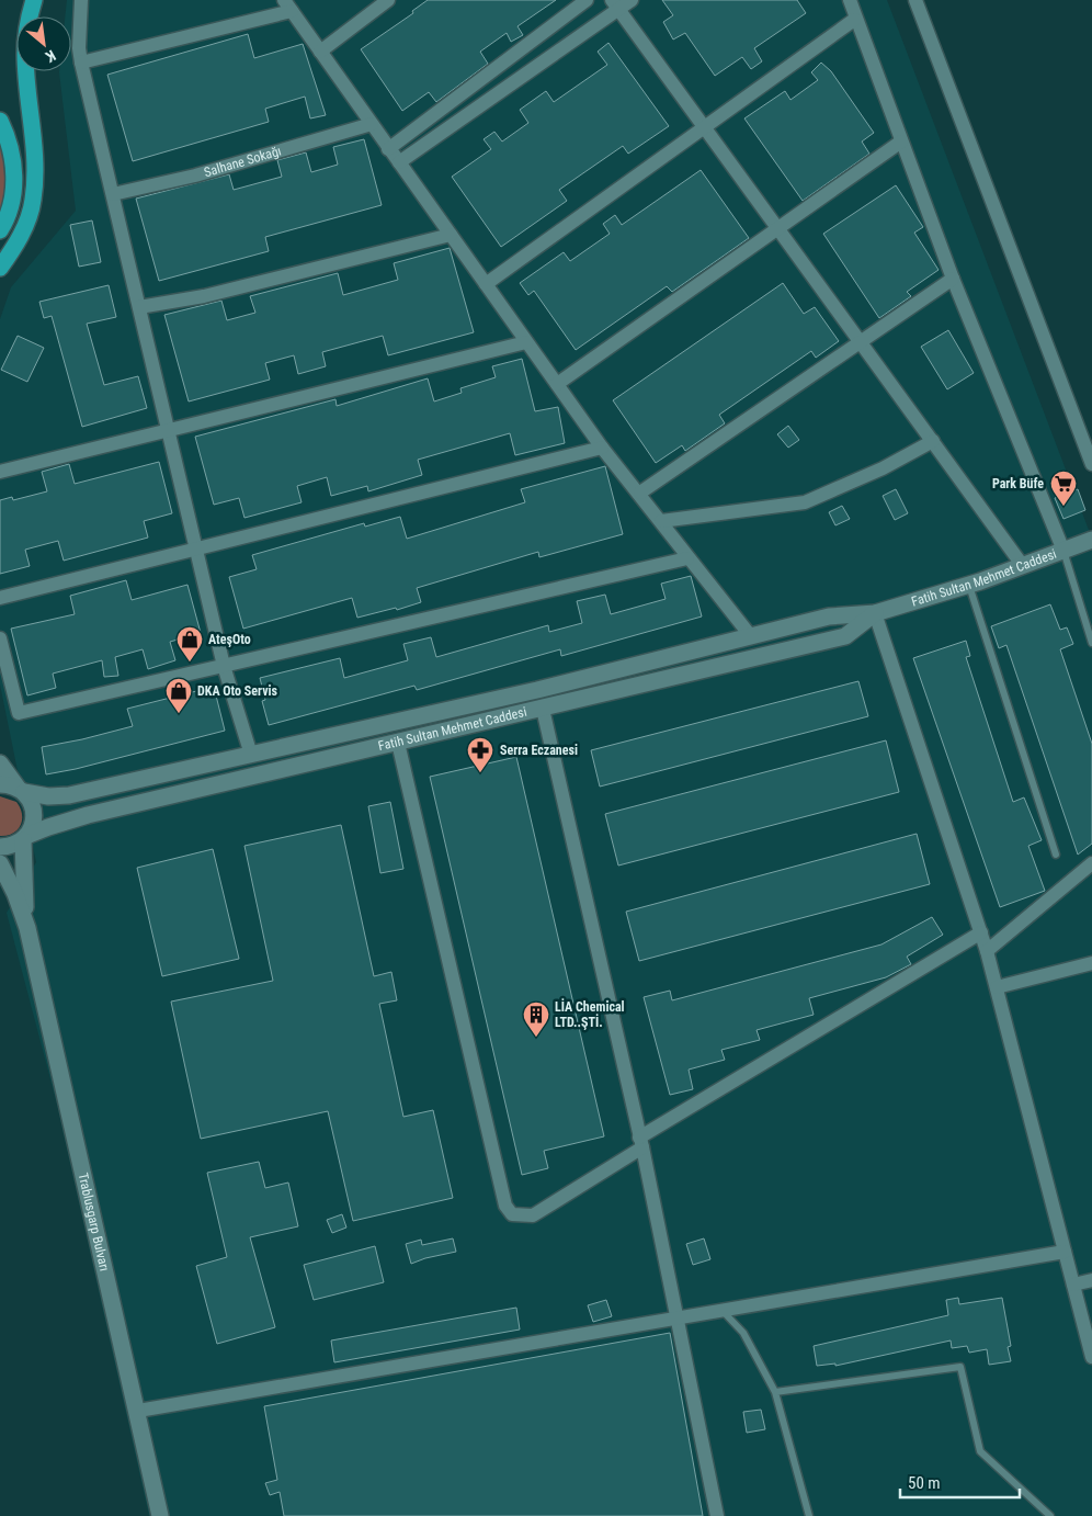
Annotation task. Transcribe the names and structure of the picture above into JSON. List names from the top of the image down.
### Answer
{
  "streets": {
    "main road": ["Fatih Sultan Mehmet Caddesi", "Trablusgarp Bulvarı"],
    "street": ["Salhane Sokağı"]
  },
  "crossings": [
    ["Fatih Sultan Mehmet Caddesi", "Trablusgarp Bulvarı"]
  ],
  "places": {
    "supermarket": ["Park Büfe"],
    "shop": ["AteşOto", "DKA Oto Servis"],
    "pharmacy": ["Serra Eczanesi"],
    "building": ["LİA Chemical LTD..ŞTİ."]
  },
  "scale_bar": "50 m",
  "north": "bottom right"
}
